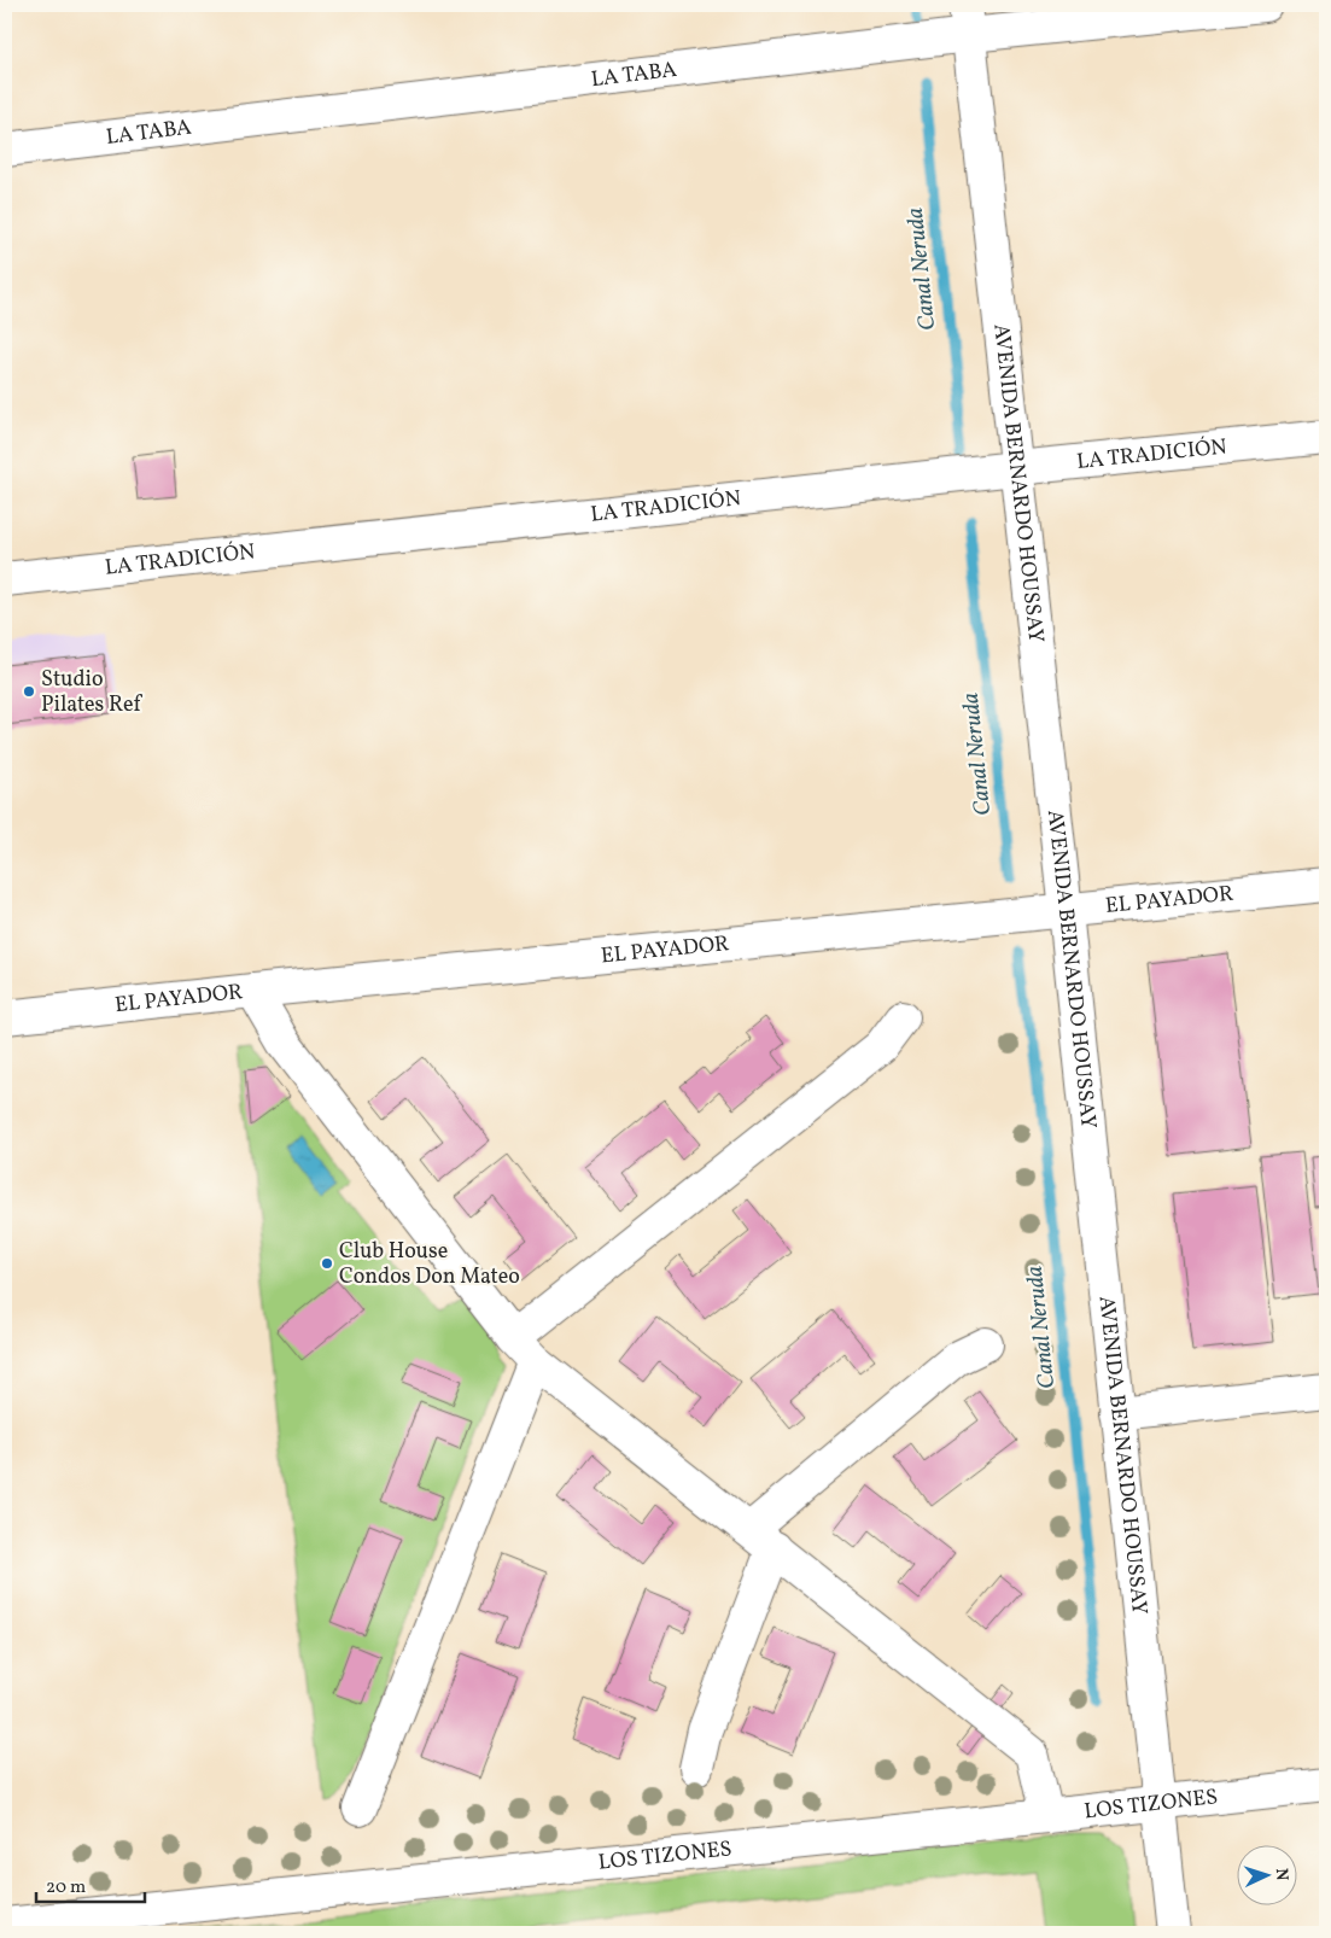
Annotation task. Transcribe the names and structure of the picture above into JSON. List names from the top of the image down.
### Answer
{
  "streets": {
    "street": [
      "LA TABA",
      "LA TRADICIÓN",
      "AVENIDA BERNARDO HOUSSAY",
      "EL PAYADOR",
      "LOS TIZONES"
    ]
  },
  "crossings": [
    ["LA TABA", "AVENIDA BERNARDO HOUSSAY"],
    ["LA TRADICIÓN", "AVENIDA BERNARDO HOUSSAY"],
    ["AVENIDA BERNARDO HOUSSAY", "EL PAYADOR"],
    ["AVENIDA BERNARDO HOUSSAY", "LOS TIZONES"]
  ],
  "water": ["Canal Neruda"],
  "places": ["Studio Pilates Ref", "Club House Condos Don Mateo"],
  "scale_bar": "20 m",
  "north": "right"
}
